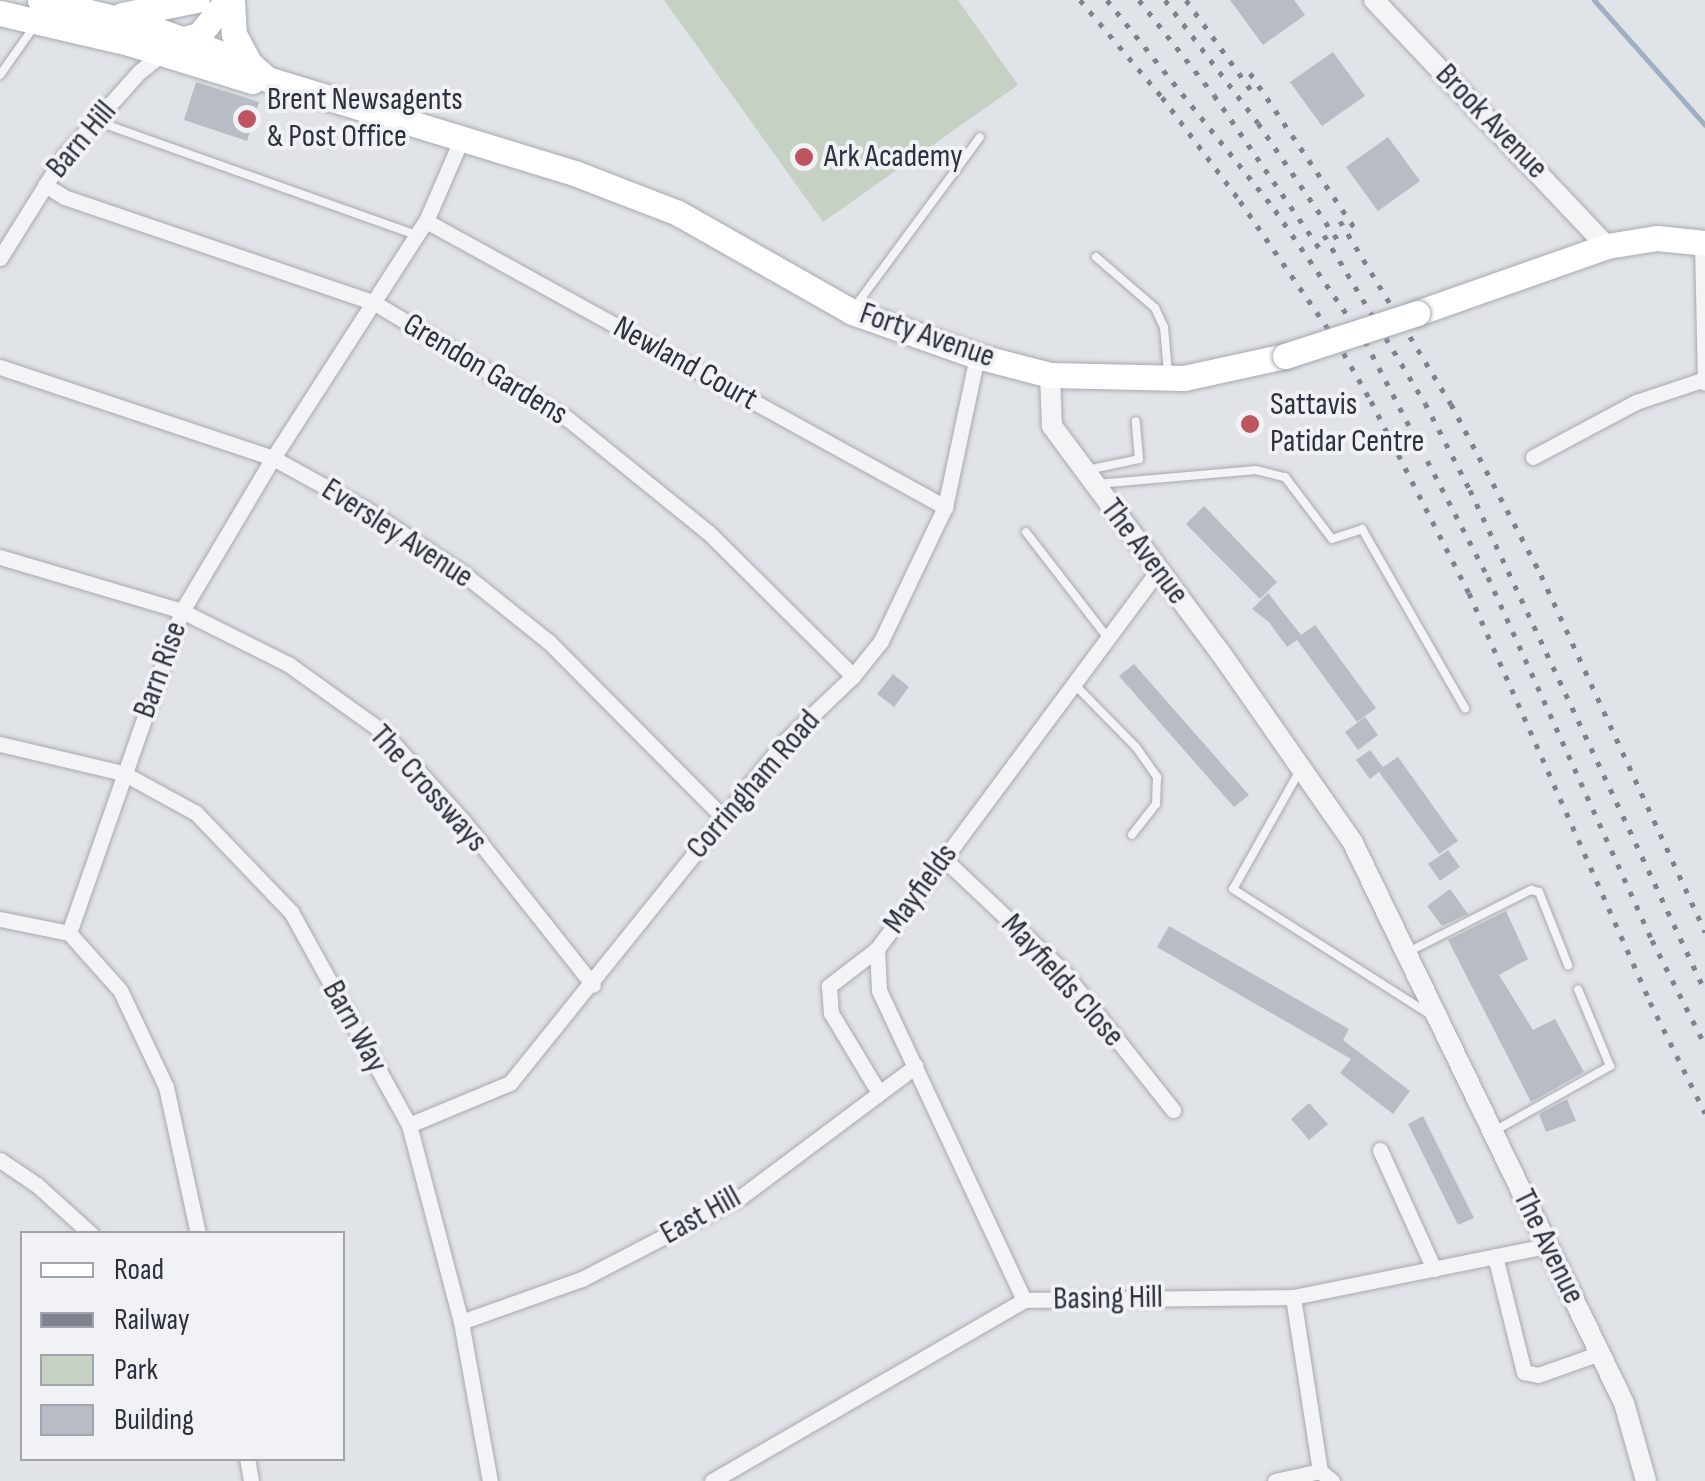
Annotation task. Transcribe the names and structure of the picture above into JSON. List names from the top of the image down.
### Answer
{
  "streets": {
    "main road": ["Forty Avenue"],
    "street": [
      "Brook Avenue",
      "Barn Hill",
      "Newland Court",
      "Grendon Gardens",
      "Eversley Avenue",
      "The Avenue",
      "Barn Rise",
      "Corringham Road",
      "The Crossways",
      "Mayfields",
      "Mayfields Close",
      "Barn Way",
      "East Hill",
      "Basing Hill"
    ]
  },
  "crossings": [
    ["Brook Avenue", "Forty Avenue"],
    ["Barn Hill", "Forty Avenue"],
    ["Barn Hill", "Grendon Gardens"],
    ["Forty Avenue", "The Avenue"],
    ["Forty Avenue", "Barn Rise"],
    ["Forty Avenue", "Corringham Road"],
    ["Newland Court", "Barn Rise"],
    ["Newland Court", "Corringham Road"],
    ["Grendon Gardens", "Barn Rise"],
    ["Grendon Gardens", "Corringham Road"],
    ["Eversley Avenue", "Barn Rise"],
    ["Eversley Avenue", "Corringham Road"],
    ["The Avenue", "Mayfields"],
    ["The Avenue", "Basing Hill"],
    ["Barn Rise", "The Crossways"],
    ["Barn Rise", "Barn Way"],
    ["Corringham Road", "The Crossways"],
    ["Corringham Road", "Barn Way"],
    ["Mayfields", "Mayfields Close"],
    ["Mayfields", "East Hill"],
    ["Mayfields", "Basing Hill"],
    ["Barn Way", "East Hill"]
  ],
  "places": ["Brent Newsagents & Post Office", "Ark Academy", "Sattavis Patidar Centre"],
  "legend": [
    "Road",
    "Railway",
    "Park",
    "Building"
  ]
}
